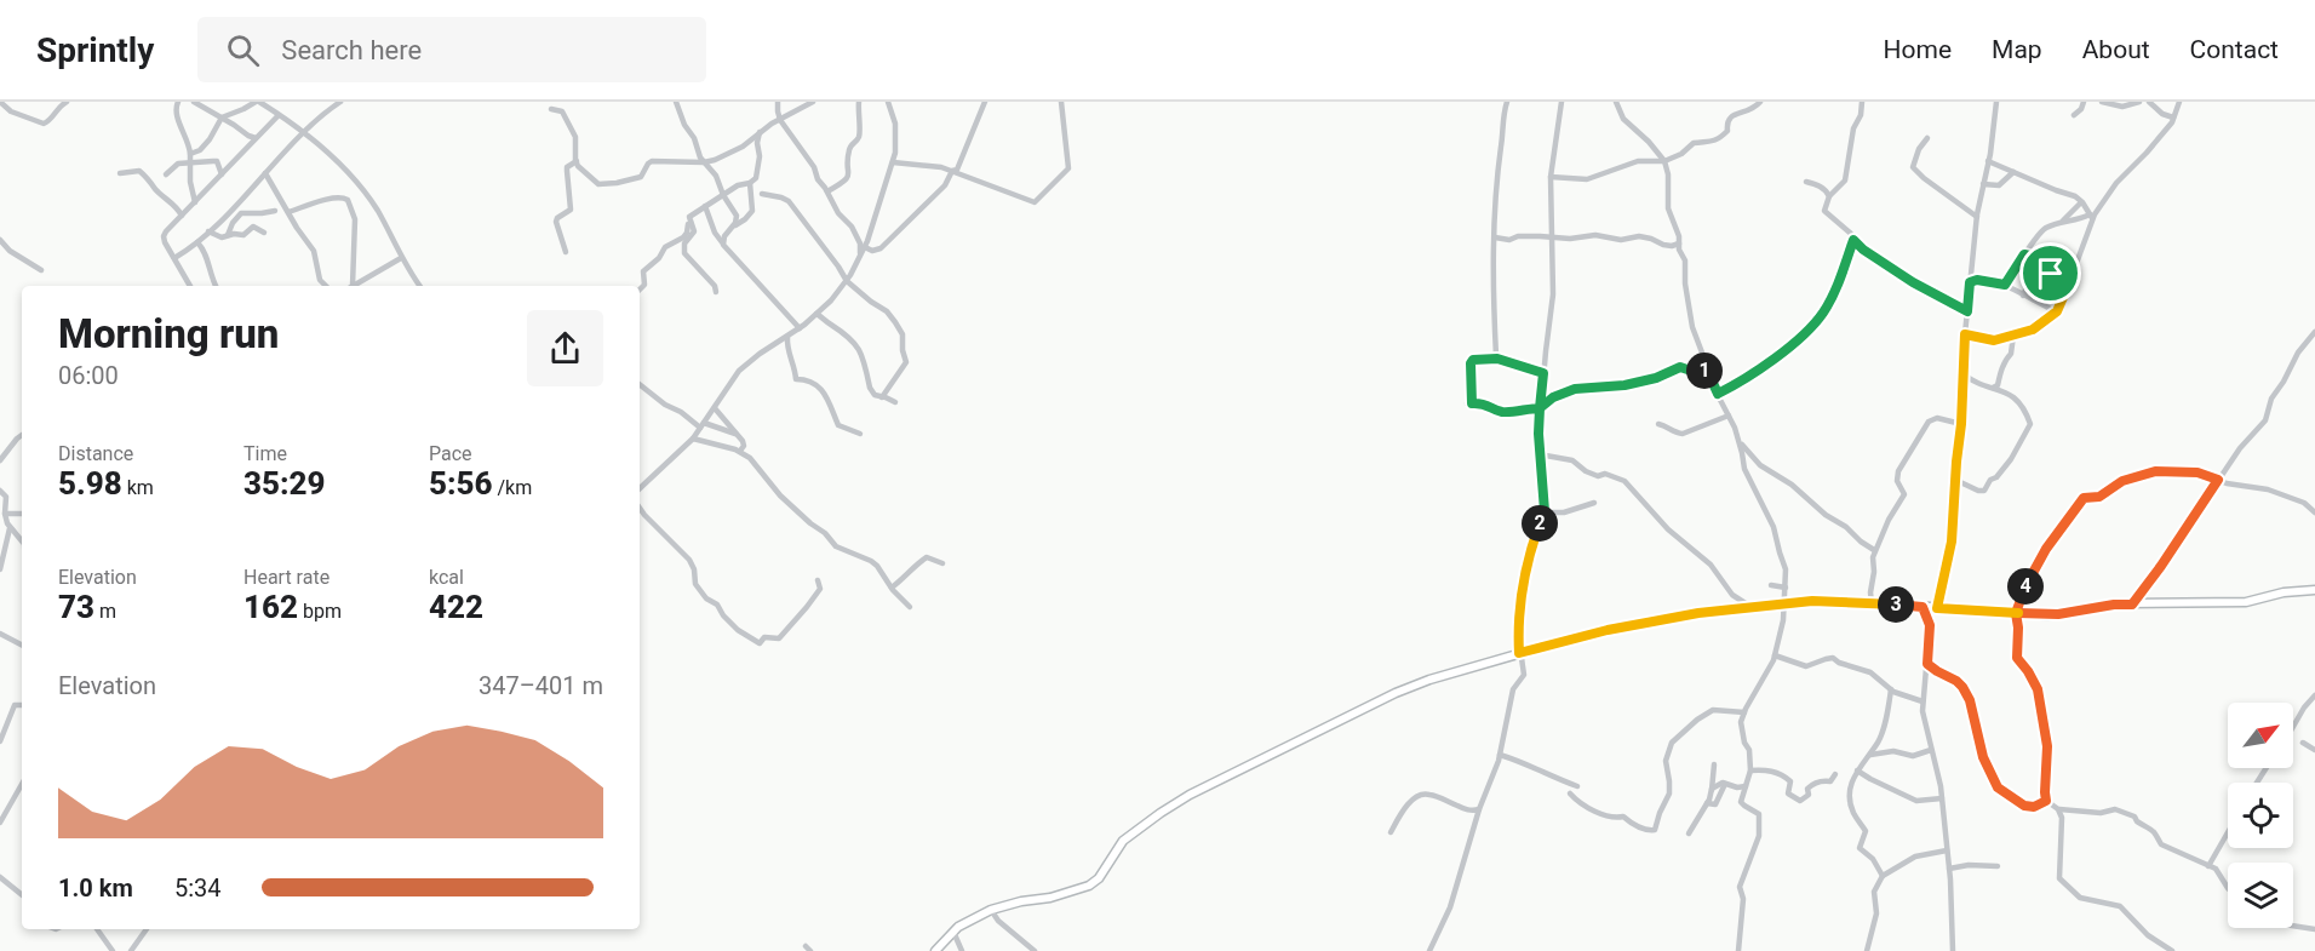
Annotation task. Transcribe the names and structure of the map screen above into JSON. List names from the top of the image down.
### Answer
{
  "north": "top right",
  "page": {
    "header": "Sprintly",
    "search": "Search here",
    "nav": [
      "Home",
      "Map",
      "About",
      "Contact"
    ],
    "heading": ["Morning run", "06:00"],
    "pins": [
      "1",
      "2",
      "4",
      "3"
    ],
    "stats": [
      ["Distance", "5.98 km"],
      ["Time", "35:29"],
      ["Pace", "5:56 /km"],
      ["Elevation", "73 m"],
      ["Heart rate", "162 bpm"],
      ["kcal", "422"]
    ],
    "chart": ["Elevation", "347–401 m"],
    "list": [
      {
        "name": "1.0 km",
        "note": "5:34"
      }
    ]
  }
}
